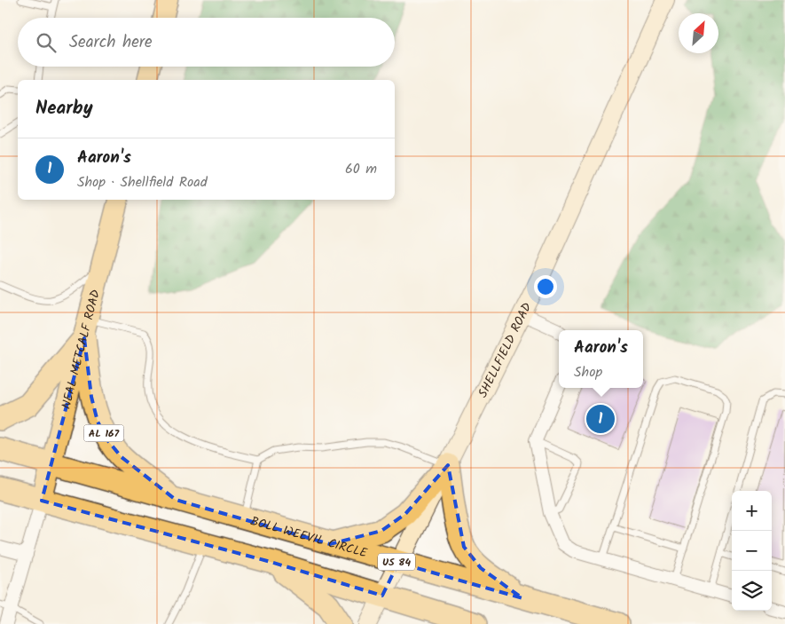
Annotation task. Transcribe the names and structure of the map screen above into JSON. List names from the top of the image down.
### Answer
{
  "streets": {
    "highway": ["AL 167", "BOLL WEEVIL CIRCLE", "US 84"],
    "main road": ["NEAL METCALF ROAD"],
    "street": ["SHELLFIELD ROAD"]
  },
  "crossings": [
    ["NEAL METCALF ROAD", "AL 167"],
    ["NEAL METCALF ROAD", "BOLL WEEVIL CIRCLE"],
    ["SHELLFIELD ROAD", "BOLL WEEVIL CIRCLE"],
    ["AL 167", "BOLL WEEVIL CIRCLE"]
  ],
  "north": "top right",
  "page": {
    "search": "Search here",
    "heading": "Nearby",
    "list": [
      {
        "mark": "1",
        "name": "Aaron's",
        "note": "Shop · Shellfield Road",
        "value": "60 m"
      }
    ],
    "popup": ["Aaron's", "Shop"],
    "pins": "1",
    "map_buttons": ["+", "−"]
  }
}
